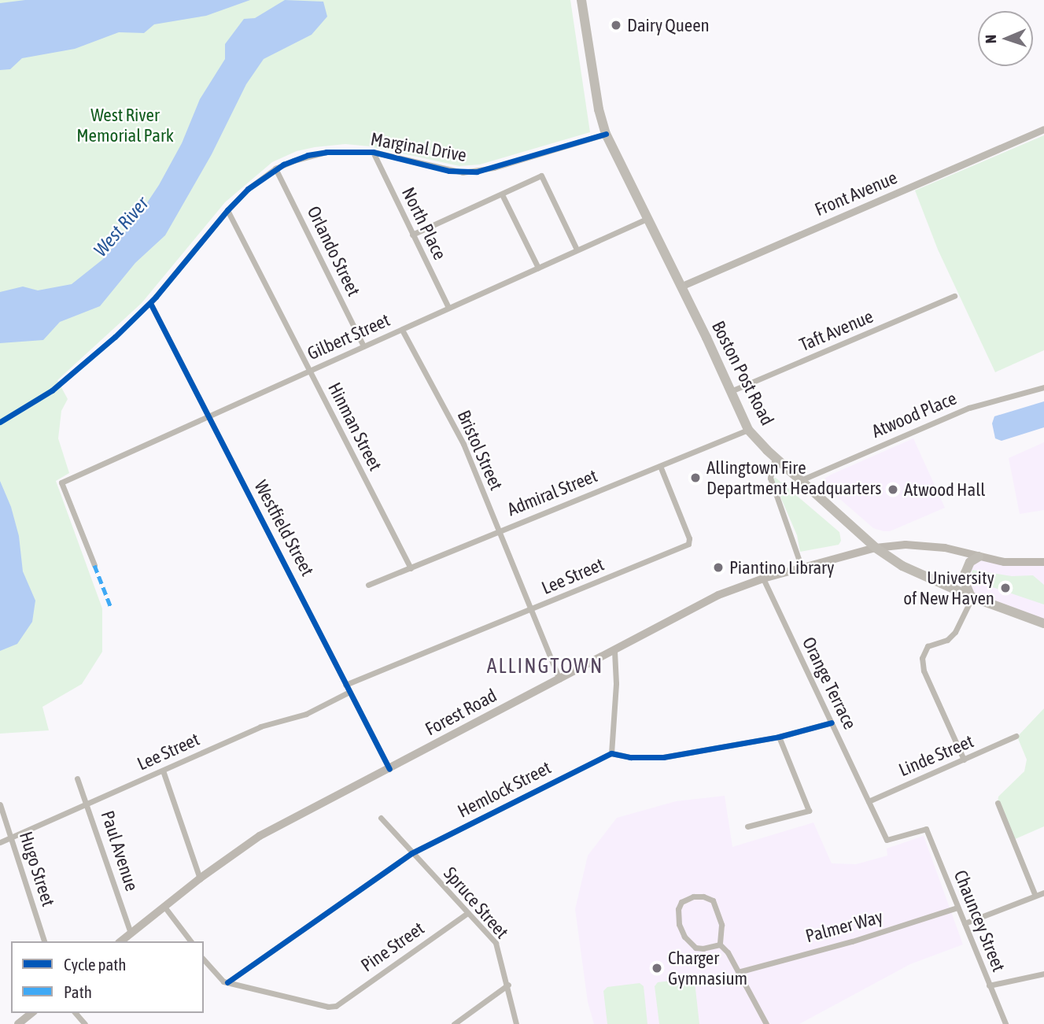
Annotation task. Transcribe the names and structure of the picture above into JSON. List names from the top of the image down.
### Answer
{
  "streets": {
    "main road": ["Boston Post Road", "Forest Road"],
    "street": [
      "Marginal Drive",
      "Front Avenue",
      "North Place",
      "Orlando Street",
      "Taft Avenue",
      "Gilbert Street",
      "Atwood Place",
      "Hinman Street",
      "Bristol Street",
      "Admiral Street",
      "Westfield Street",
      "Lee Street",
      "Orange Terrace",
      "Linde Street",
      "Hemlock Street",
      "Paul Avenue",
      "Hugo Street",
      "Spruce Street",
      "Chauncey Street",
      "Palmer Way",
      "Pine Street"
    ]
  },
  "crossings": [
    ["Marginal Drive", "North Place"],
    ["Marginal Drive", "Orlando Street"],
    ["Marginal Drive", "Boston Post Road"],
    ["Marginal Drive", "Hinman Street"],
    ["Marginal Drive", "Westfield Street"],
    ["Front Avenue", "Boston Post Road"],
    ["North Place", "Gilbert Street"],
    ["Orlando Street", "Gilbert Street"],
    ["Taft Avenue", "Boston Post Road"],
    ["Gilbert Street", "Boston Post Road"],
    ["Gilbert Street", "Hinman Street"],
    ["Gilbert Street", "Bristol Street"],
    ["Gilbert Street", "Westfield Street"],
    ["Boston Post Road", "Atwood Place"],
    ["Boston Post Road", "Admiral Street"],
    ["Boston Post Road", "Forest Road"],
    ["Hinman Street", "Admiral Street"],
    ["Bristol Street", "Admiral Street"],
    ["Bristol Street", "Lee Street"],
    ["Bristol Street", "Forest Road"],
    ["Admiral Street", "Lee Street"],
    ["Westfield Street", "Lee Street"],
    ["Westfield Street", "Forest Road"],
    ["Lee Street", "Paul Avenue"],
    ["Lee Street", "Hugo Street"],
    ["Orange Terrace", "Forest Road"],
    ["Orange Terrace", "Linde Street"],
    ["Orange Terrace", "Chauncey Street"],
    ["Forest Road", "Paul Avenue"],
    ["Linde Street", "Chauncey Street"],
    ["Hemlock Street", "Spruce Street"],
    ["Hemlock Street", "Pine Street"],
    ["Spruce Street", "Pine Street"],
    ["Chauncey Street", "Palmer Way"]
  ],
  "districts": ["ALLINGTOWN"],
  "water": ["West River"],
  "parks": ["West River Memorial Park"],
  "places": [
    "Dairy Queen",
    "Allingtown Fire Department Headquarters",
    "Atwood Hall",
    "Piantino Library",
    "University of New Haven",
    "Charger Gymnasium"
  ],
  "legend": ["Cycle path", "Path"],
  "north": "left"
}
